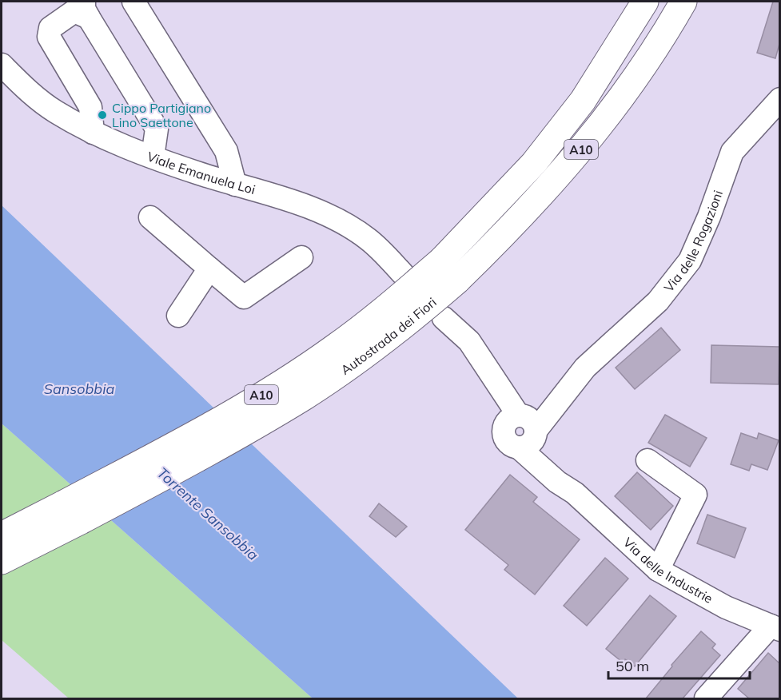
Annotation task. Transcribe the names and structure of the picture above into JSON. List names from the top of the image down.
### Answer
{
  "streets": {
    "highway": ["A10", "Autostrada dei Fiori"],
    "street": ["Viale Emanuela Loi", "Via delle Rogazioni", "Via delle Industrie"]
  },
  "crossings": [
    ["Via delle Rogazioni", "Via delle Industrie"]
  ],
  "water": ["Sansobbia", "Torrente Sansobbia"],
  "places": ["Cippo Partigiano Lino Saettone"],
  "scale_bar": "50 m"
}
